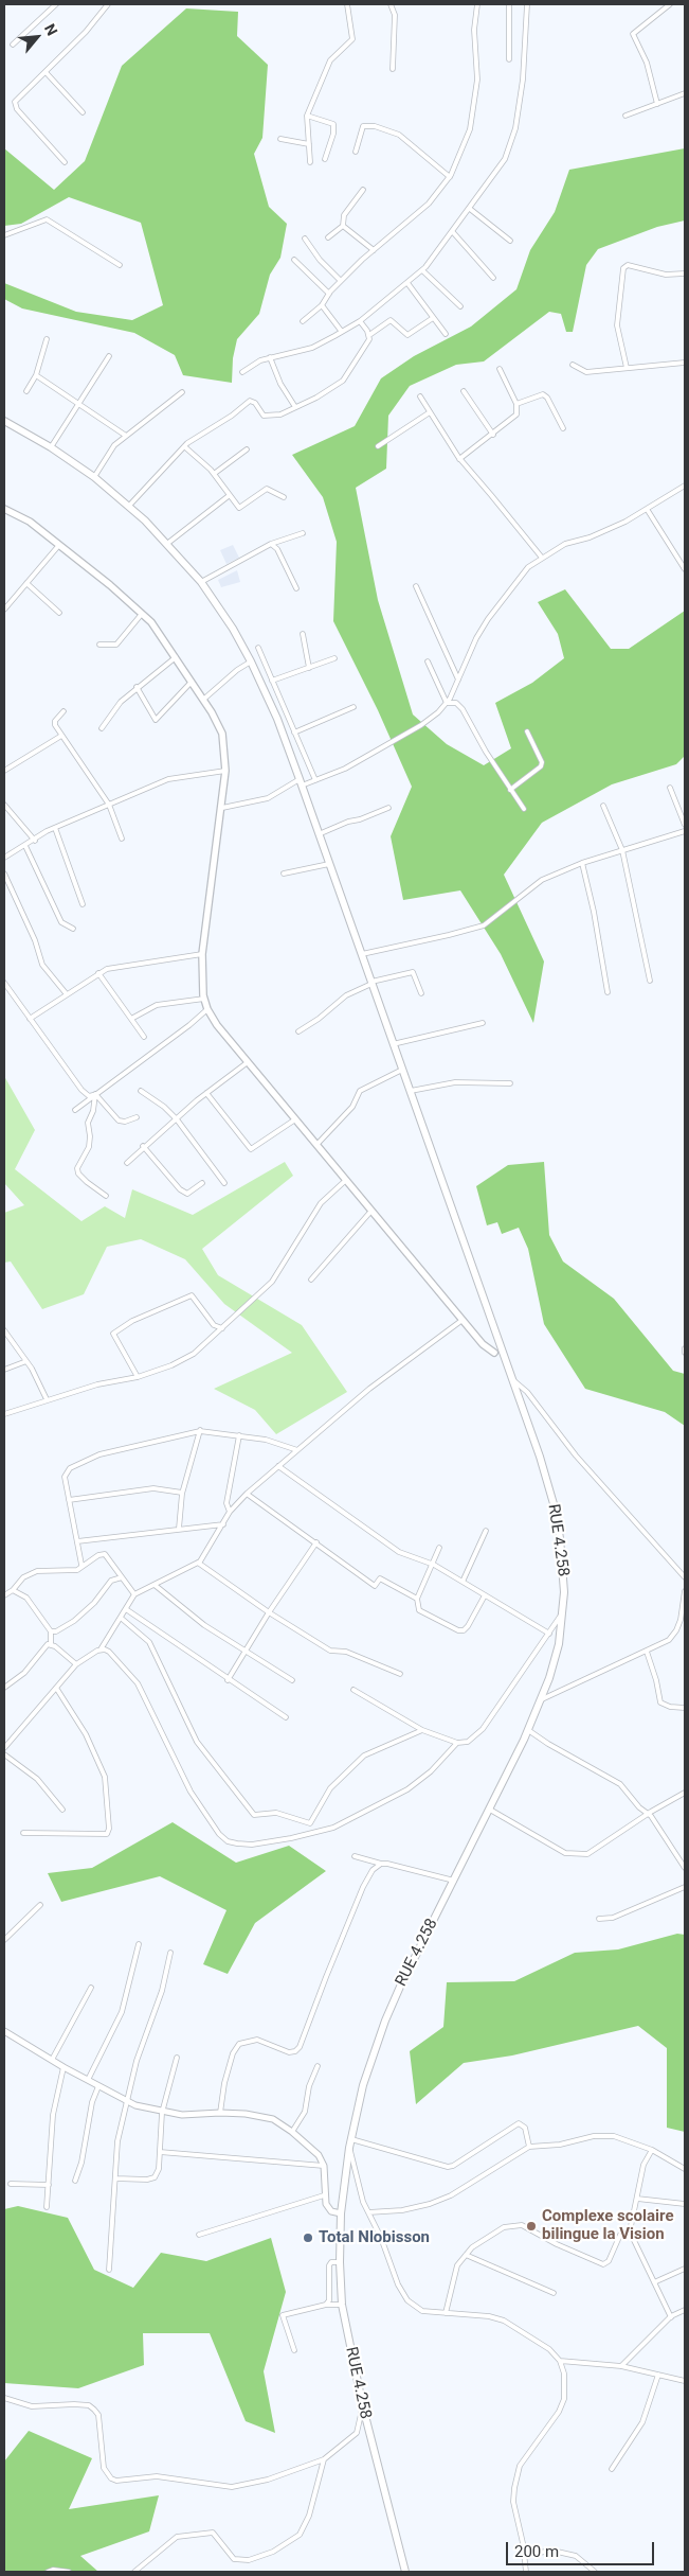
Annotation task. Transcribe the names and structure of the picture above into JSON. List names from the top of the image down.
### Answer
{
  "streets": {
    "highway": ["RUE 4.258"]
  },
  "places": ["Complexe scolaire bilingue la Vision", "Total Nlobisson"],
  "scale_bar": "200 m",
  "north": "top right"
}
